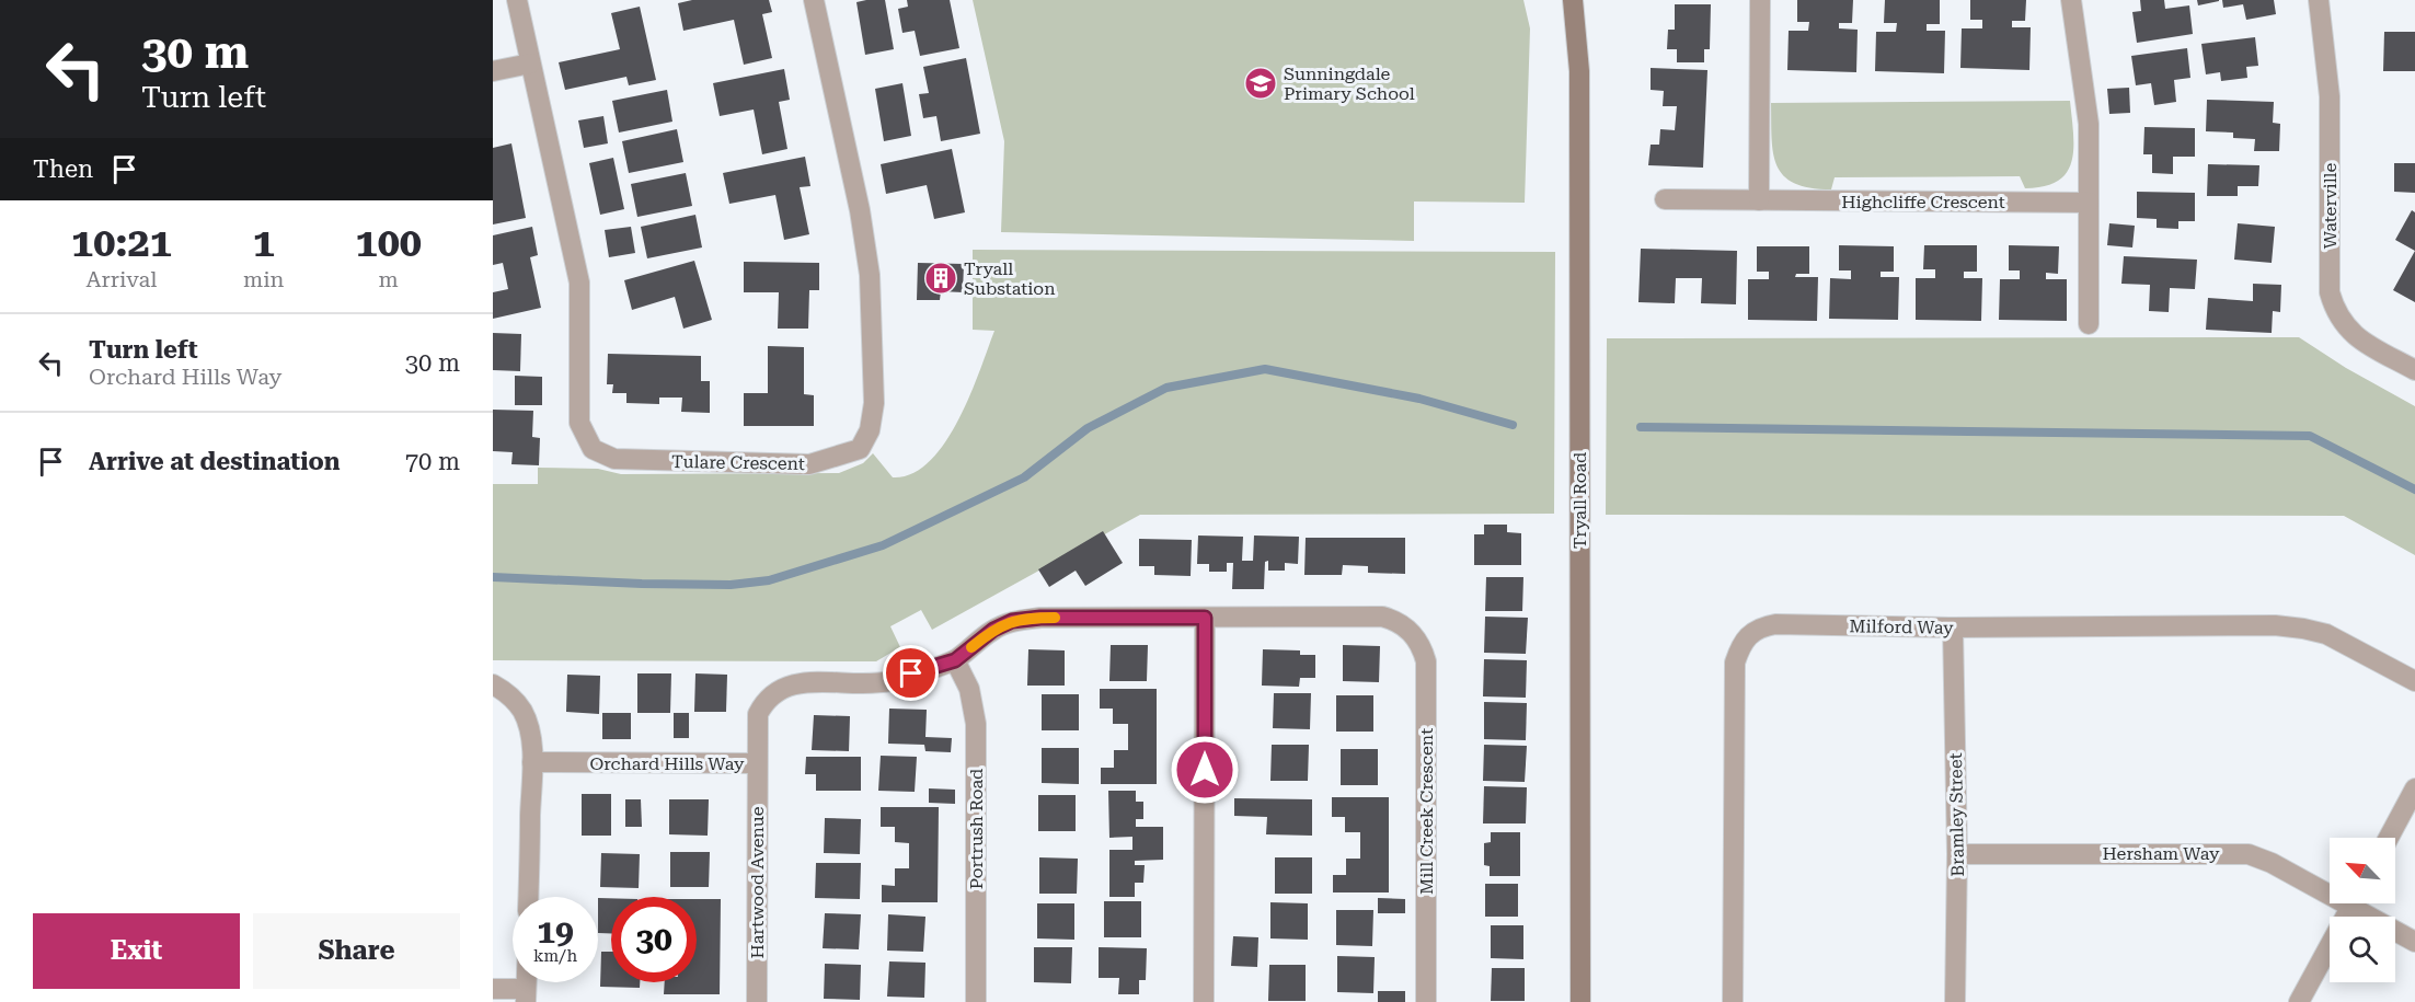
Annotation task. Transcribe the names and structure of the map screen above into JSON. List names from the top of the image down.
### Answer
{
  "streets": {
    "street": [
      "Highcliffe Crescent",
      "Waterville",
      "Tulare Crescent",
      "Tryall Road",
      "Milford Way",
      "Orchard Hills Way",
      "Mill Creek Crescent",
      "Bramley Street",
      "Portrush Road",
      "Hersham Way",
      "Hartwood Avenue"
    ]
  },
  "crossings": [
    ["Milford Way", "Bramley Street"],
    ["Orchard Hills Way", "Mill Creek Crescent"],
    ["Orchard Hills Way", "Portrush Road"],
    ["Orchard Hills Way", "Hartwood Avenue"],
    ["Bramley Street", "Hersham Way"]
  ],
  "places": {
    "school or university": ["Sunningdale Primary School"],
    "building": ["Tryall Substation"]
  },
  "north": "top left",
  "page": {
    "turn": ["30 m", "Turn left"],
    "then": "Then",
    "eta": [
      "10:21",
      "Arrival",
      "1",
      "min",
      "100",
      "m"
    ],
    "list": [
      {
        "name": "Turn left",
        "note": "Orchard Hills Way",
        "value": "30 m"
      },
      {
        "name": "Arrive at destination",
        "value": "70 m"
      }
    ],
    "speed": "19 km/h",
    "limit": "30",
    "buttons": ["Exit", "Share"]
  }
}
